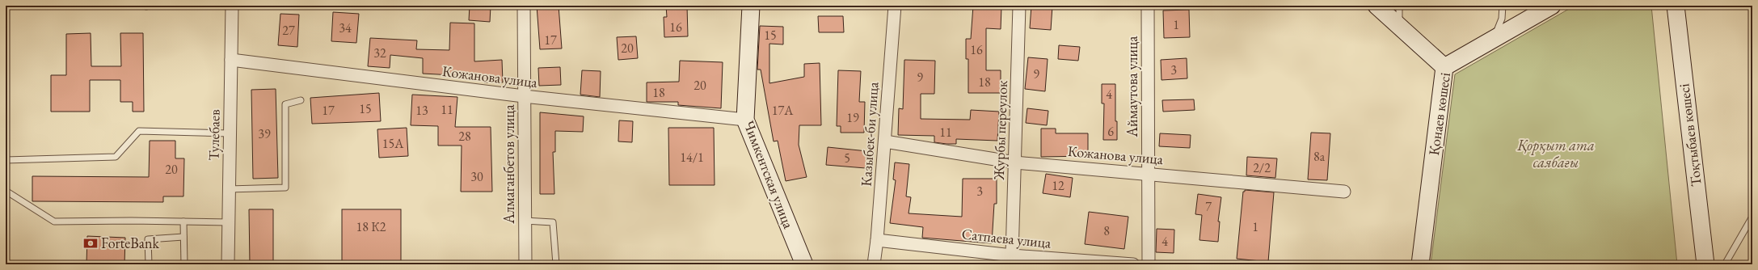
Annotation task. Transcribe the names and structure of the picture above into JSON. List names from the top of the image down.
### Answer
{
  "streets": {
    "street": [
      "Кожанова улица",
      "Аймаутова улица",
      "Қонаев көшесі",
      "Журбы переулок",
      "Казыбек-би улица",
      "Тулебаев",
      "Тоқтыбаев көшесі",
      "Алмаганбетов улица",
      "Чимкентская улица",
      "Сатпаева улица"
    ]
  },
  "crossings": [
    ["Кожанова улица", "Аймаутова улица"],
    ["Кожанова улица", "Журбы переулок"],
    ["Кожанова улица", "Казыбек-би улица"],
    ["Кожанова улица", "Тулебаев"],
    ["Кожанова улица", "Алмаганбетов улица"],
    ["Кожанова улица", "Чимкентская улица"],
    ["Журбы переулок", "Сатпаева улица"],
    ["Казыбек-би улица", "Сатпаева улица"]
  ],
  "parks": ["Қорқыт ата саябағы"],
  "places": {
    "bank": ["ForteBank"]
  },
  "house_numbers": [
    "1",
    "16",
    "34",
    "27",
    "15",
    "17",
    "20",
    "16",
    "32",
    "3",
    "9",
    "9",
    "18",
    "20",
    "18",
    "4",
    "15",
    "11",
    "17",
    "13",
    "17А",
    "19",
    "6",
    "11",
    "39",
    "28",
    "15А",
    "8а",
    "14/1",
    "5",
    "2/2",
    "20",
    "30",
    "12",
    "3",
    "7",
    "18 К2",
    "1",
    "8",
    "4"
  ]
}
